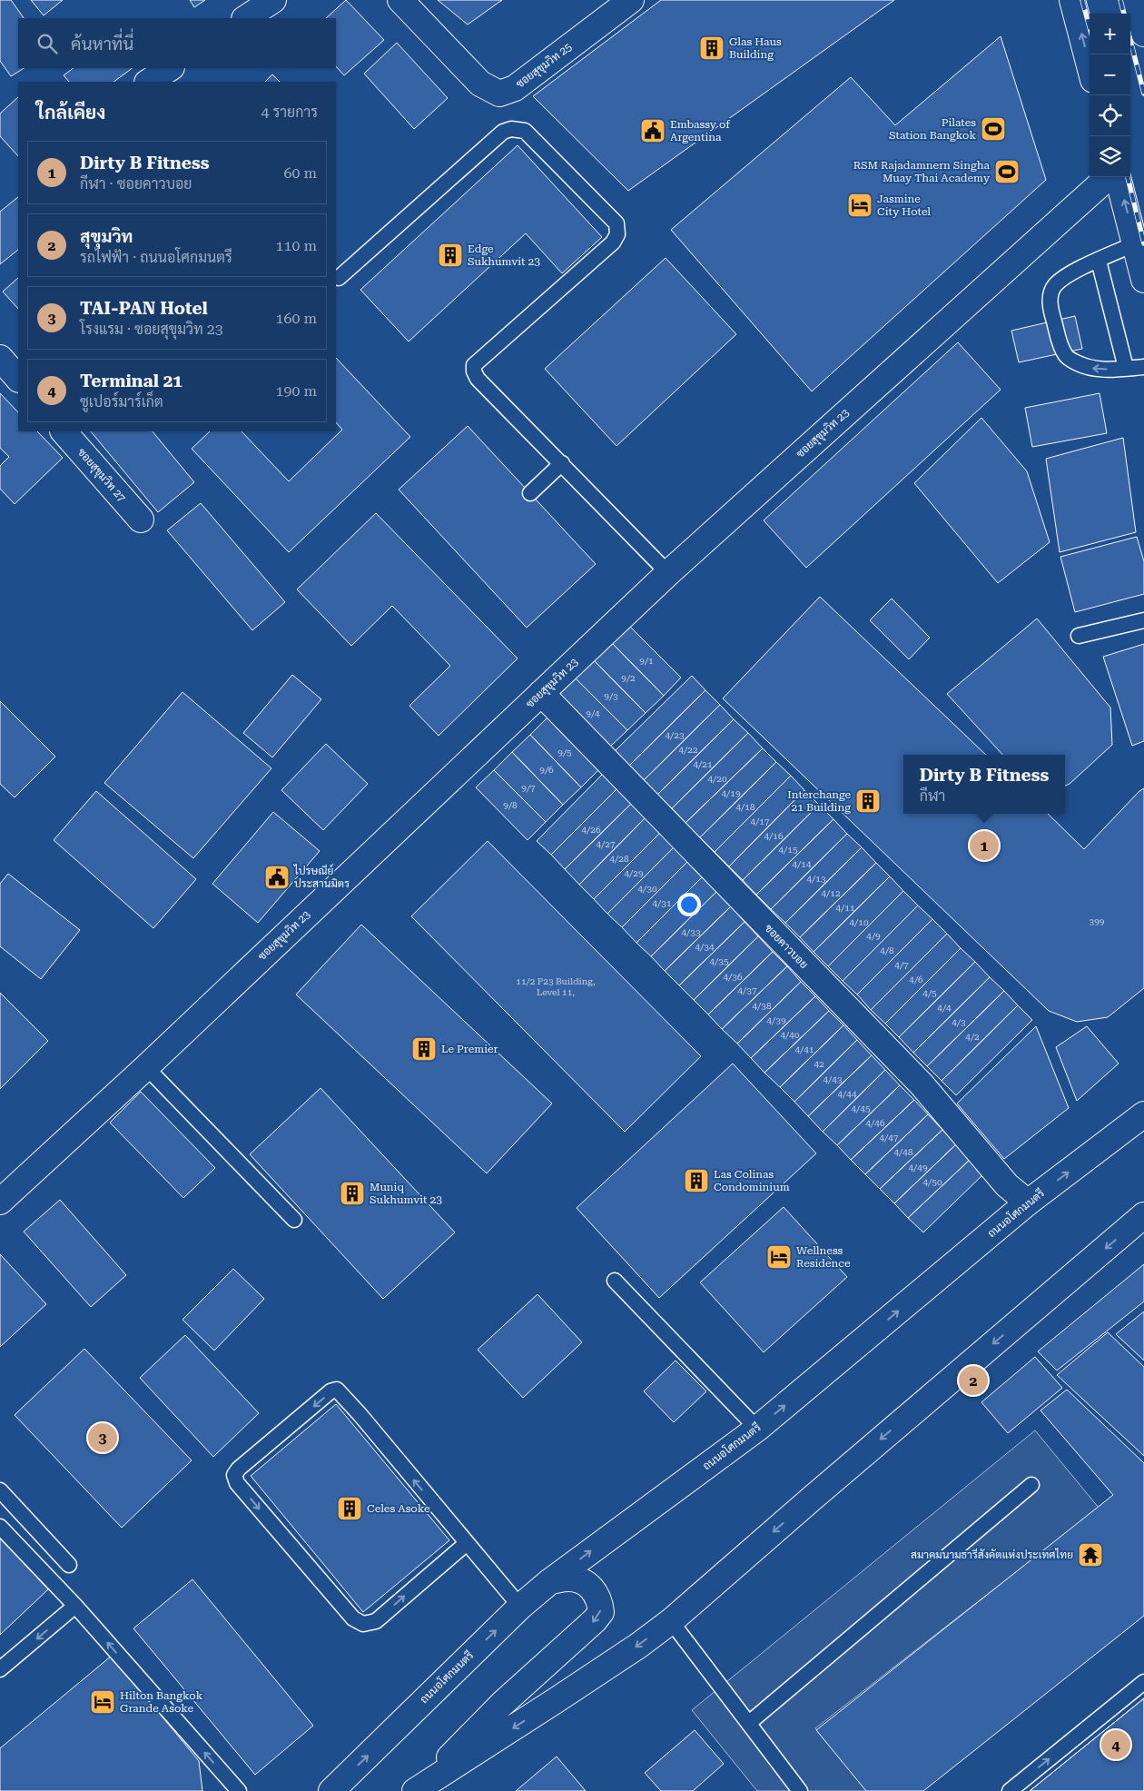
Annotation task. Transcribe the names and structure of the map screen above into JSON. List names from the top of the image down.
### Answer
{
  "streets": {
    "street": [
      "ซอยสุขุมวิท 25",
      "ซอยสุขุมวิท 23",
      "ซอยสุขุมวิท 27",
      "ซอยคาวบอย",
      "ถนนอโศกมนตรี"
    ]
  },
  "crossings": [
    ["ซอยสุขุมวิท 23", "ซอยคาวบอย"],
    ["ซอยคาวบอย", "ถนนอโศกมนตรี"]
  ],
  "places": {
    "building": [
      "Glas Haus Building",
      "Edge Sukhumvit 23",
      "Interchange 21 Building",
      "Le Premier",
      "Las Colinas Condominium",
      "Muniq Sukhumvit 23",
      "Celes Asoke"
    ],
    "sports": ["Pilates Station Bangkok", "RSM Rajadamnern Singha Muay Thai Academy"],
    "public building": ["Embassy of Argentina", "ไปรษณีย์ ประสานมิตร"],
    "hotel": ["Jasmine City Hotel", "Wellness Residence", "Hilton Bangkok Grande Asoke"],
    "temple": ["สมาคมนามธารีสังคัตแห่งประเทศไทย"]
  },
  "house_numbers": [
    "9/1",
    "9/2",
    "9/3",
    "9/4",
    "4/23",
    "4/22",
    "9/5",
    "4/21",
    "9/6",
    "4/20",
    "9/7",
    "4/19",
    "9/8",
    "4/18",
    "4/17",
    "4/26",
    "4/16",
    "4/27",
    "4/15",
    "4/28",
    "4/14",
    "4/29",
    "4/13",
    "4/30",
    "4/12",
    "4/31",
    "4/11",
    "399",
    "4/10",
    "4/33",
    "4/9",
    "4/34",
    "4/8",
    "4/35",
    "4/7",
    "4/36",
    "4/6",
    "11/2 P23 Building, Level 11,",
    "4/37",
    "4/5",
    "4/38",
    "4/4",
    "4/39",
    "4/3",
    "4/40",
    "4/2",
    "4/41",
    "42",
    "4/43",
    "4/44",
    "4/45",
    "4/46",
    "4/47",
    "4/48",
    "4/49",
    "4/50"
  ],
  "page": {
    "map_buttons": ["+", "−"],
    "search": "ค้นหาที่นี่",
    "heading": ["ใกล้เคียง", "4 รายการ"],
    "list": [
      {
        "mark": "1",
        "name": "Dirty B Fitness",
        "note": "กีฬา · ซอยคาวบอย",
        "value": "60 m"
      },
      {
        "mark": "2",
        "name": "สุขุมวิท",
        "note": "รถไฟฟ้า · ถนนอโศกมนตรี",
        "value": "110 m"
      },
      {
        "mark": "3",
        "name": "TAI-PAN Hotel",
        "note": "โรงแรม · ซอยสุขุมวิท 23",
        "value": "160 m"
      },
      {
        "mark": "4",
        "name": "Terminal 21",
        "note": "ซูเปอร์มาร์เก็ต",
        "value": "190 m"
      }
    ],
    "popup": ["Dirty B Fitness", "กีฬา"],
    "pins": [
      "1",
      "2",
      "3",
      "4"
    ]
  }
}
